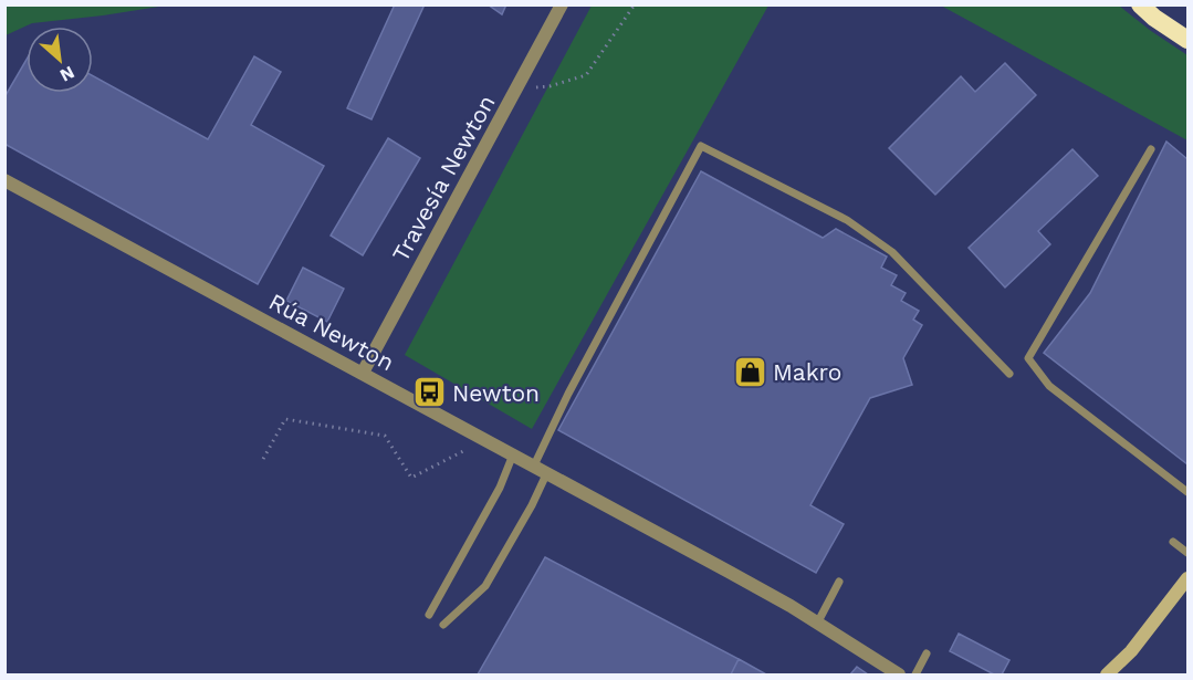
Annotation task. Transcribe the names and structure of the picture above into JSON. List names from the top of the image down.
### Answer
{
  "streets": {
    "street": ["Travesía Newton", "Rúa Newton"]
  },
  "crossings": [
    ["Travesía Newton", "Rúa Newton"]
  ],
  "places": {
    "shop": ["Makro"],
    "bus stop": ["Newton"]
  },
  "north": "bottom right"
}
